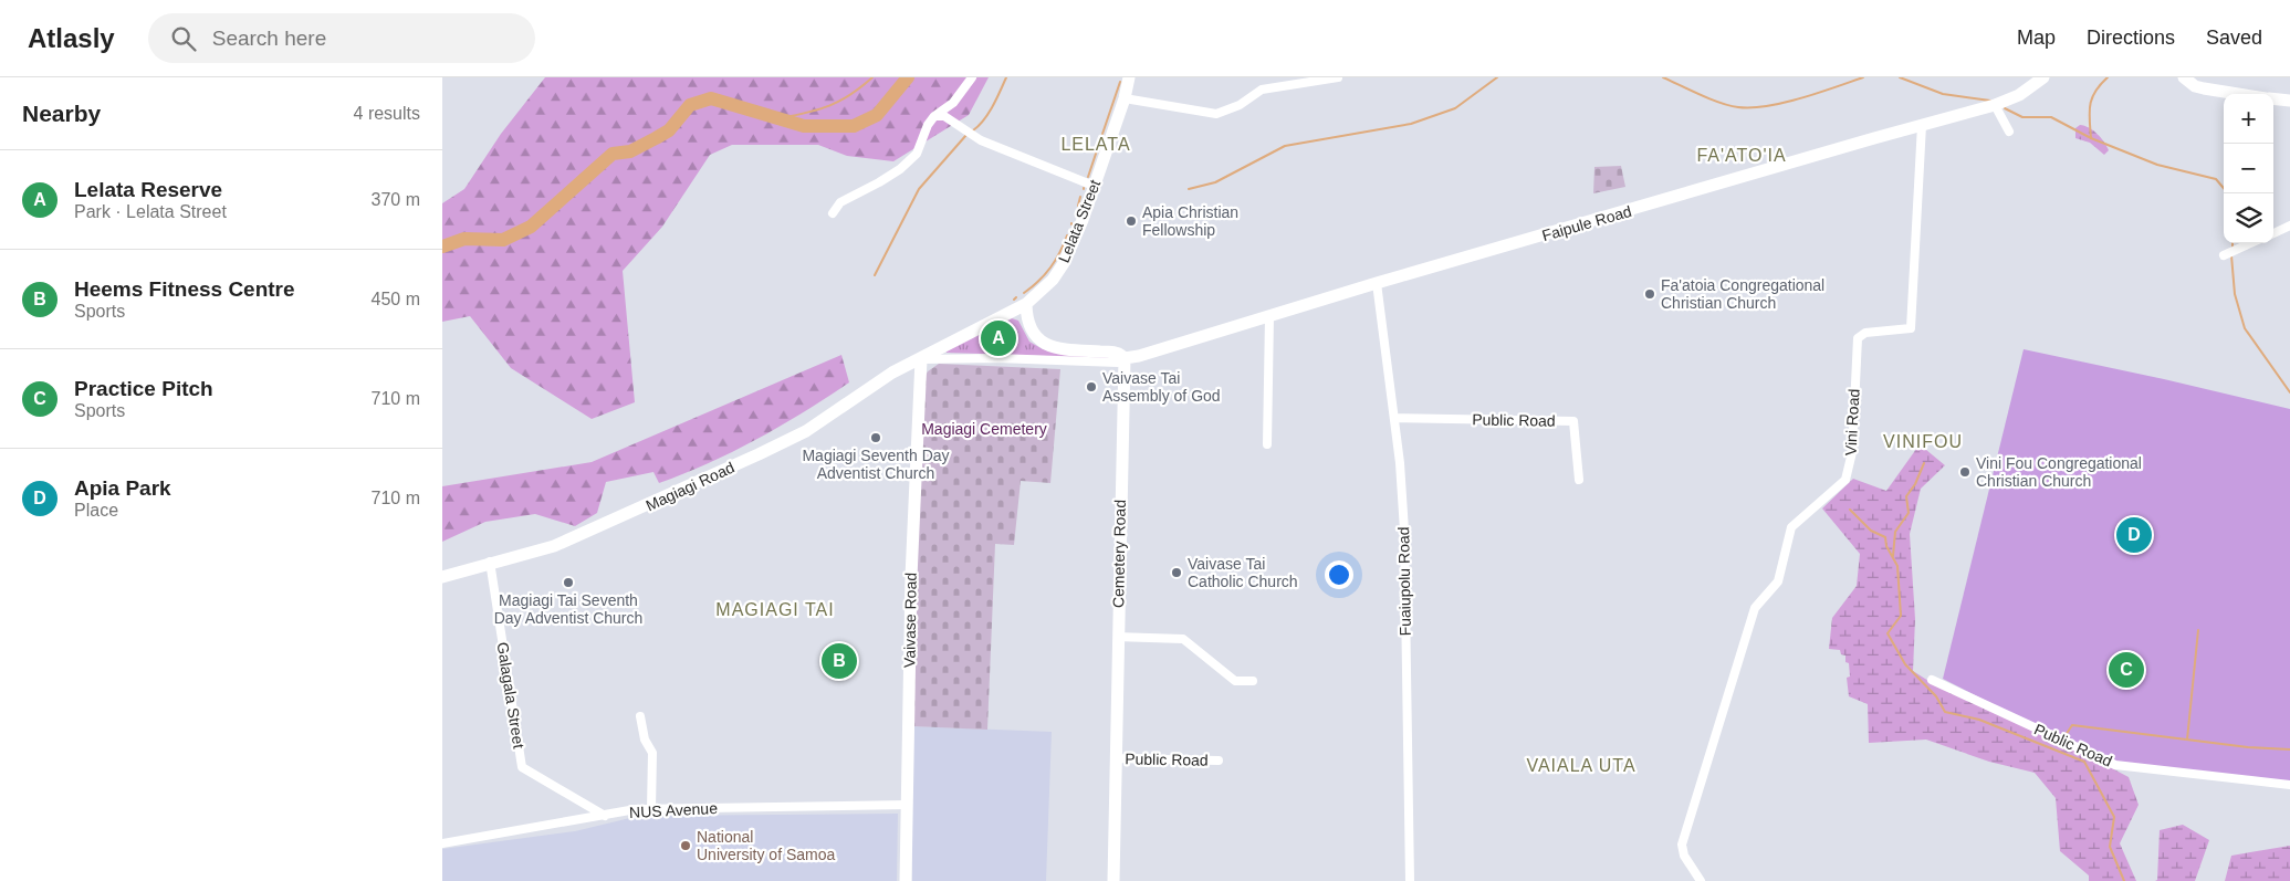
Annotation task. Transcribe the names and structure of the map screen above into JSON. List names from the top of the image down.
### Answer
{
  "streets": {
    "street": [
      "Lelata Street",
      "Faipule Road",
      "Public Road",
      "Vini Road",
      "Magiagi Road",
      "Cemetery Road",
      "Fuaiupolu Road",
      "Vaivase Road",
      "Galagala Street",
      "NUS Avenue"
    ]
  },
  "crossings": [
    ["Lelata Street", "Magiagi Road"],
    ["Lelata Street", "Vaivase Road"],
    ["Faipule Road", "Vini Road"],
    ["Faipule Road", "Cemetery Road"],
    ["Faipule Road", "Fuaiupolu Road"],
    ["Public Road", "Cemetery Road"],
    ["Public Road", "Fuaiupolu Road"],
    ["Magiagi Road", "Vaivase Road"],
    ["Magiagi Road", "Galagala Street"],
    ["Vaivase Road", "NUS Avenue"],
    ["Galagala Street", "NUS Avenue"]
  ],
  "districts": [
    "LELATA",
    "FA'ATO'IA",
    "VINIFOU",
    "MAGIAGI TAI",
    "VAIALA UTA"
  ],
  "parks": ["Magiagi Cemetery"],
  "places": [
    "Apia Christian Fellowship",
    "Fa'atoia Congregational Christian Church",
    "Vaivase Tai Assembly of God",
    "Magiagi Seventh Day Adventist Church",
    "Vini Fou Congregational Christian Church",
    "Vaivase Tai Catholic Church",
    "Magiagi Tai Seventh Day Adventist Church",
    "National University of Samoa"
  ],
  "page": {
    "header": "Atlasly",
    "search": "Search here",
    "nav": ["Map", "Directions", "Saved"],
    "heading": ["Nearby", "4 results"],
    "map_buttons": ["+", "−"],
    "list": [
      {
        "mark": "A",
        "name": "Lelata Reserve",
        "note": "Park · Lelata Street",
        "value": "370 m"
      },
      {
        "mark": "B",
        "name": "Heems Fitness Centre",
        "note": "Sports",
        "value": "450 m"
      },
      {
        "mark": "C",
        "name": "Practice Pitch",
        "note": "Sports",
        "value": "710 m"
      },
      {
        "mark": "D",
        "name": "Apia Park",
        "note": "Place",
        "value": "710 m"
      }
    ],
    "pins": [
      "A",
      "D",
      "B",
      "C"
    ]
  }
}
